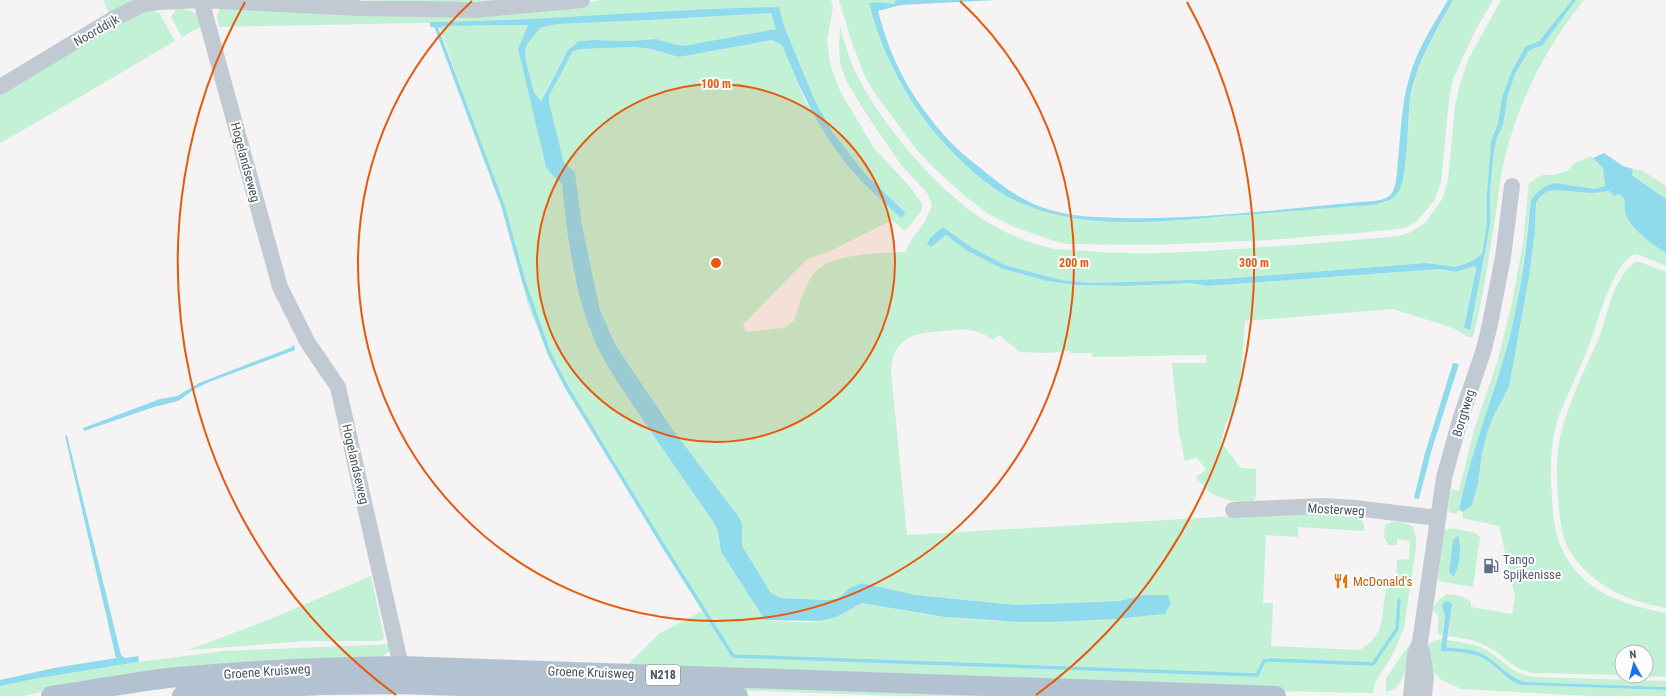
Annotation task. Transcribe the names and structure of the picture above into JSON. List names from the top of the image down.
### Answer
{
  "streets": {
    "main road": ["Groene Kruisweg", "N218"],
    "street": [
      "Noorddijk",
      "Hogelandseweg",
      "Borgtweg",
      "Mosterweg"
    ]
  },
  "crossings": [
    ["Noorddijk", "Hogelandseweg"],
    ["Hogelandseweg", "Groene Kruisweg"],
    ["Borgtweg", "Mosterweg"]
  ],
  "places": {
    "fuel station": ["Tango Spijkenisse"],
    "restaurant": ["McDonald's"]
  },
  "north": "top",
  "rings": ["100 m", "200 m", "300 m"]
}
